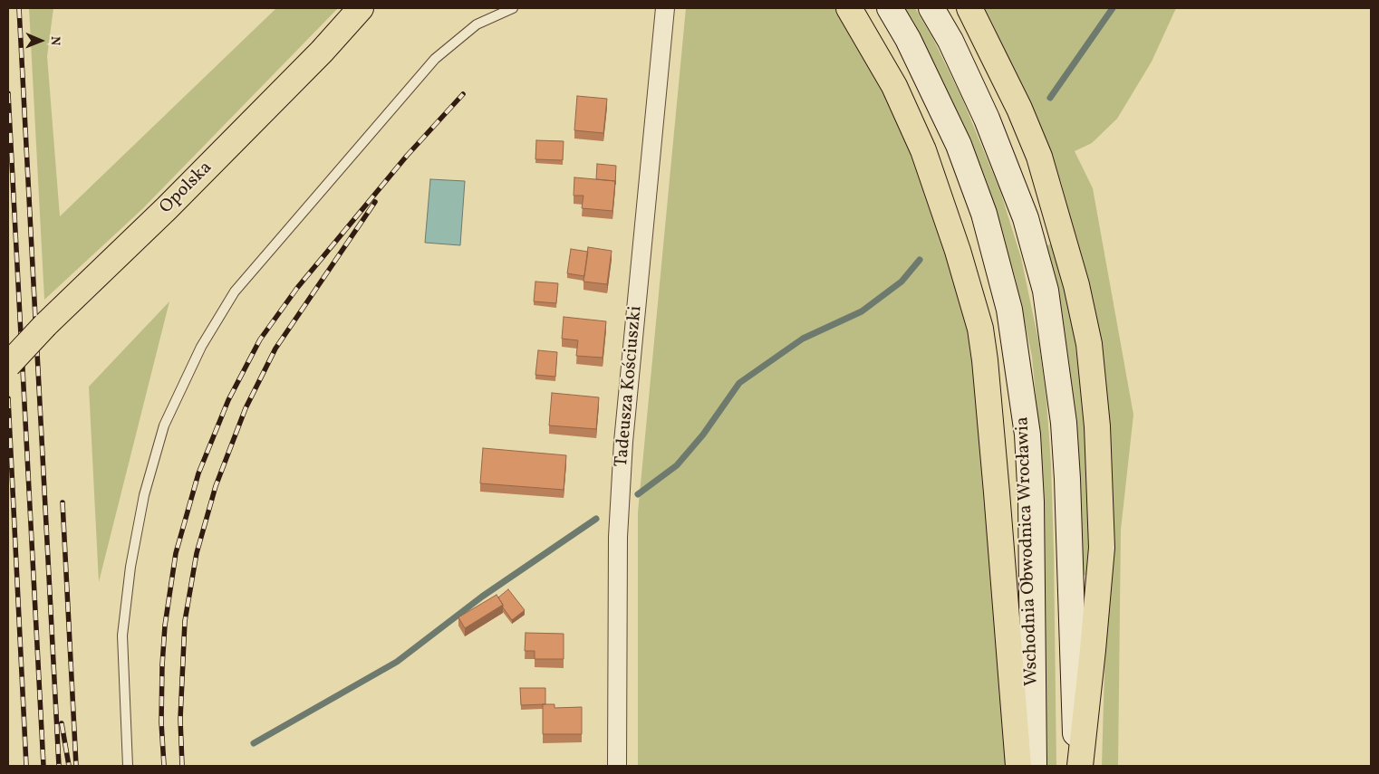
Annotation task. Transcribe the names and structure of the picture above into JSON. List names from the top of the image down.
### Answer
{
  "streets": {
    "main road": ["Opolska", "Wschodnia Obwodnica Wrocławia"],
    "street": ["Tadeusza Kościuszki"]
  },
  "north": "right"
}
